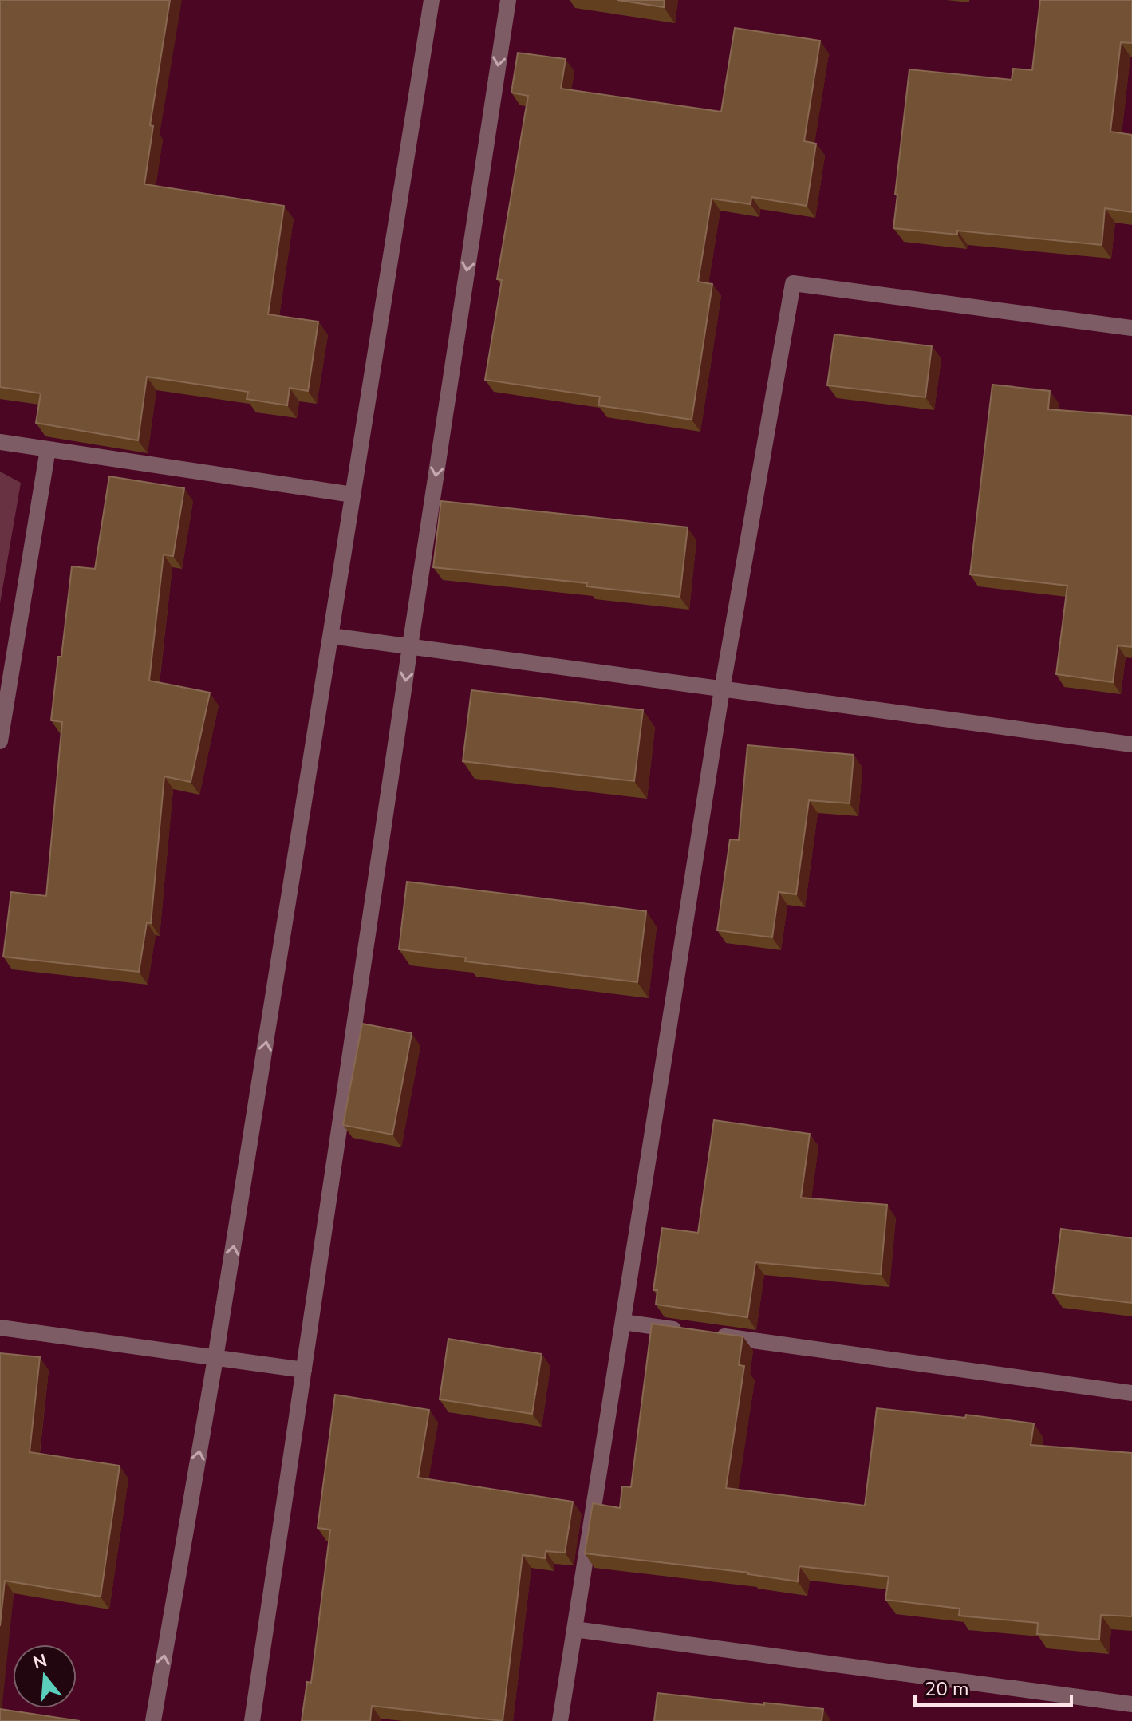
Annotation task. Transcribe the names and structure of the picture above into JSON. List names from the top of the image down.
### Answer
{
  "scale_bar": "20 m",
  "north": "top"
}
